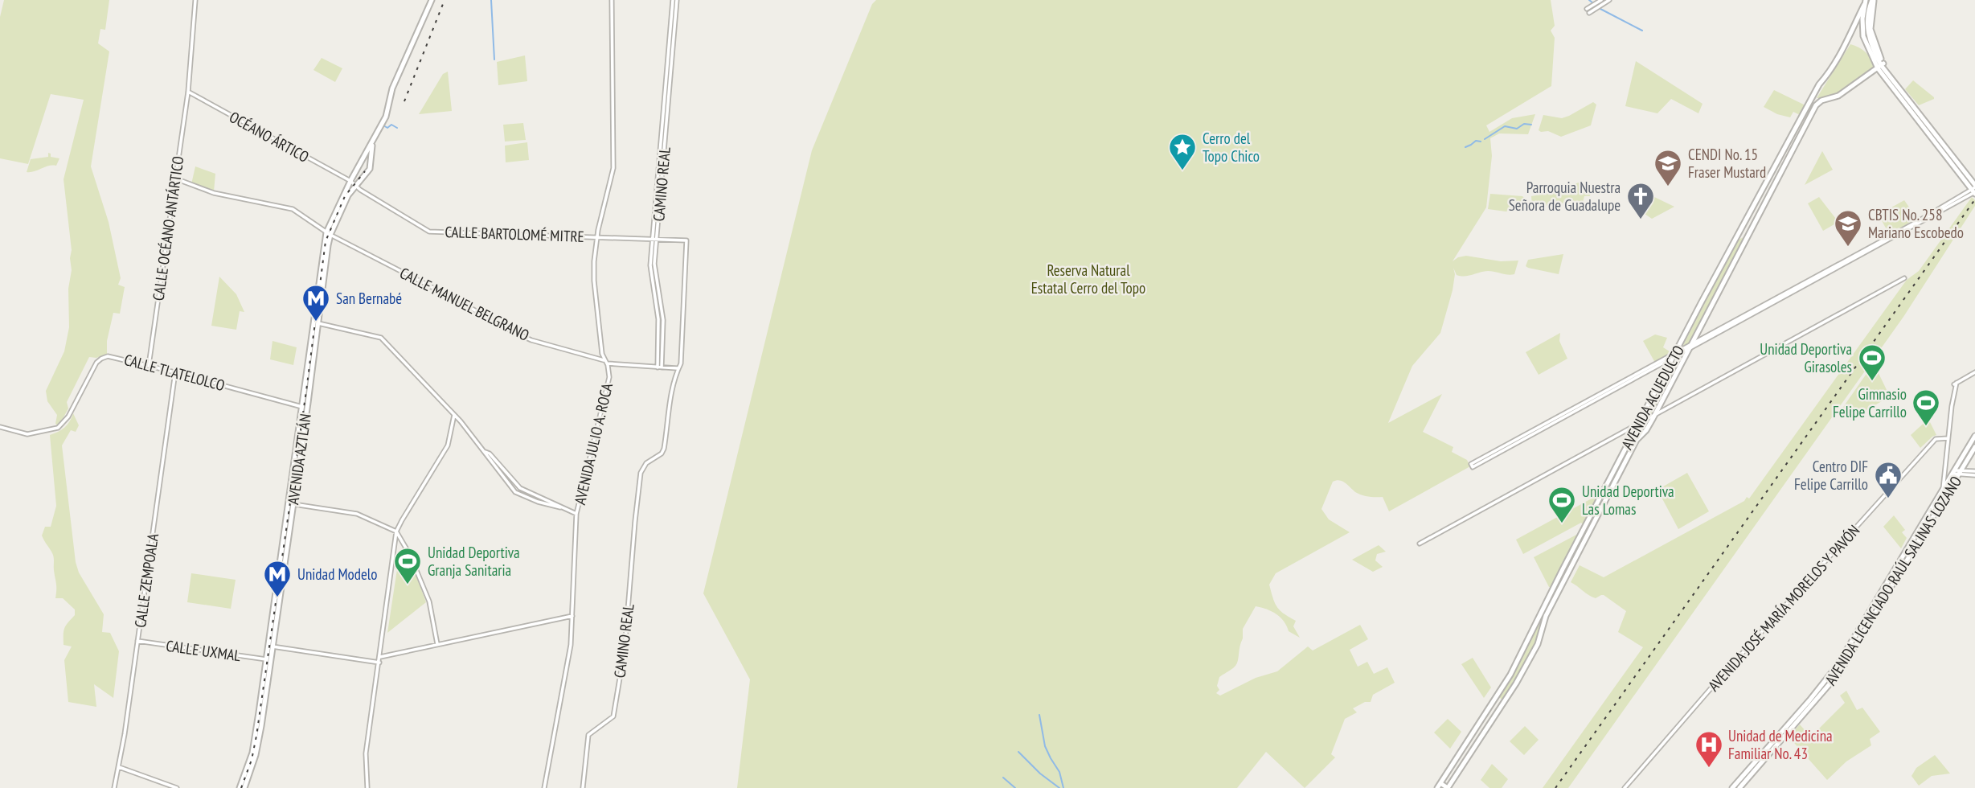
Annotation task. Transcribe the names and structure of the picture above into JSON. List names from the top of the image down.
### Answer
{
  "streets": {
    "main road": ["AVENIDA ACUEDUCTO", "AVENIDA AZTLÁN", "AVENIDA LICENCIADO RAÚL SALINAS LOZANO"],
    "street": [
      "OCÉANO ÁRTICO",
      "CAMINO REAL",
      "CALLE OCÉANO ANTÁRTICO",
      "CALLE BARTOLOMÉ MITRE",
      "CALLE MANUEL BELGRANO",
      "CALLE TLATELOLCO",
      "AVENIDA JULIO A. ROCA",
      "CALLE ZEMPOALA",
      "AVENIDA JOSÉ MARÍA MORELOS Y PAVÓN",
      "CALLE UXMAL"
    ]
  },
  "crossings": [
    ["OCÉANO ÁRTICO", "CALLE OCÉANO ANTÁRTICO"],
    ["OCÉANO ÁRTICO", "CALLE BARTOLOMÉ MITRE"],
    ["OCÉANO ÁRTICO", "AVENIDA AZTLÁN"],
    ["CAMINO REAL", "CALLE BARTOLOMÉ MITRE"],
    ["CALLE OCÉANO ANTÁRTICO", "CALLE MANUEL BELGRANO"],
    ["CALLE OCÉANO ANTÁRTICO", "CALLE TLATELOLCO"],
    ["CALLE BARTOLOMÉ MITRE", "AVENIDA JULIO A. ROCA"],
    ["CALLE BARTOLOMÉ MITRE", "AVENIDA AZTLÁN"],
    ["CALLE MANUEL BELGRANO", "AVENIDA JULIO A. ROCA"],
    ["CALLE MANUEL BELGRANO", "AVENIDA AZTLÁN"],
    ["CALLE TLATELOLCO", "AVENIDA AZTLÁN"],
    ["CALLE TLATELOLCO", "CALLE ZEMPOALA"],
    ["AVENIDA AZTLÁN", "CALLE UXMAL"],
    ["CALLE ZEMPOALA", "CALLE UXMAL"]
  ],
  "parks": ["Reserva Natural Estatal Cerro del Topo"],
  "places": {
    "place": ["Cerro del Topo Chico"],
    "school or university": ["CENDI No. 15 Fraser Mustard", "CBTIS No. 258 Mariano Escobedo"],
    "church": ["Parroquia Nuestra Señora de Guadalupe"],
    "metro station": ["San Bernabé", "Unidad Modelo"],
    "sports": [
      "Unidad Deportiva Girasoles",
      "Gimnasio Felipe Carrillo",
      "Unidad Deportiva Las Lomas",
      "Unidad Deportiva Granja Sanitaria"
    ],
    "public building": ["Centro DIF Felipe Carrillo"],
    "hospital": ["Unidad de Medicina Familiar No. 43"]
  }
}
